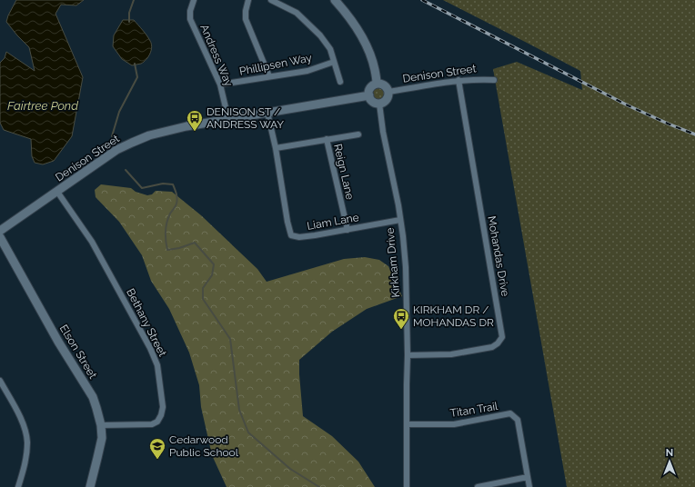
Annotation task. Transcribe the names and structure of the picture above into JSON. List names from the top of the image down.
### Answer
{
  "streets": {
    "street": [
      "Andress Way",
      "Phillipsen Way",
      "Denison Street",
      "Reign Lane",
      "Liam Lane",
      "Mohandas Drive",
      "Kirkham Drive",
      "Bethany Street",
      "Elson Street",
      "Titan Trail"
    ]
  },
  "crossings": [
    ["Andress Way", "Phillipsen Way"],
    ["Andress Way", "Denison Street"],
    ["Denison Street", "Mohandas Drive"],
    ["Denison Street", "Kirkham Drive"],
    ["Denison Street", "Bethany Street"],
    ["Reign Lane", "Liam Lane"],
    ["Liam Lane", "Kirkham Drive"],
    ["Mohandas Drive", "Kirkham Drive"],
    ["Kirkham Drive", "Titan Trail"],
    ["Bethany Street", "Elson Street"]
  ],
  "water": ["Fairtree Pond"],
  "places": {
    "bus stop": ["DENISON ST / ANDRESS WAY", "KIRKHAM DR / MOHANDAS DR"],
    "school or university": ["Cedarwood Public School"]
  },
  "north": "top"
}
